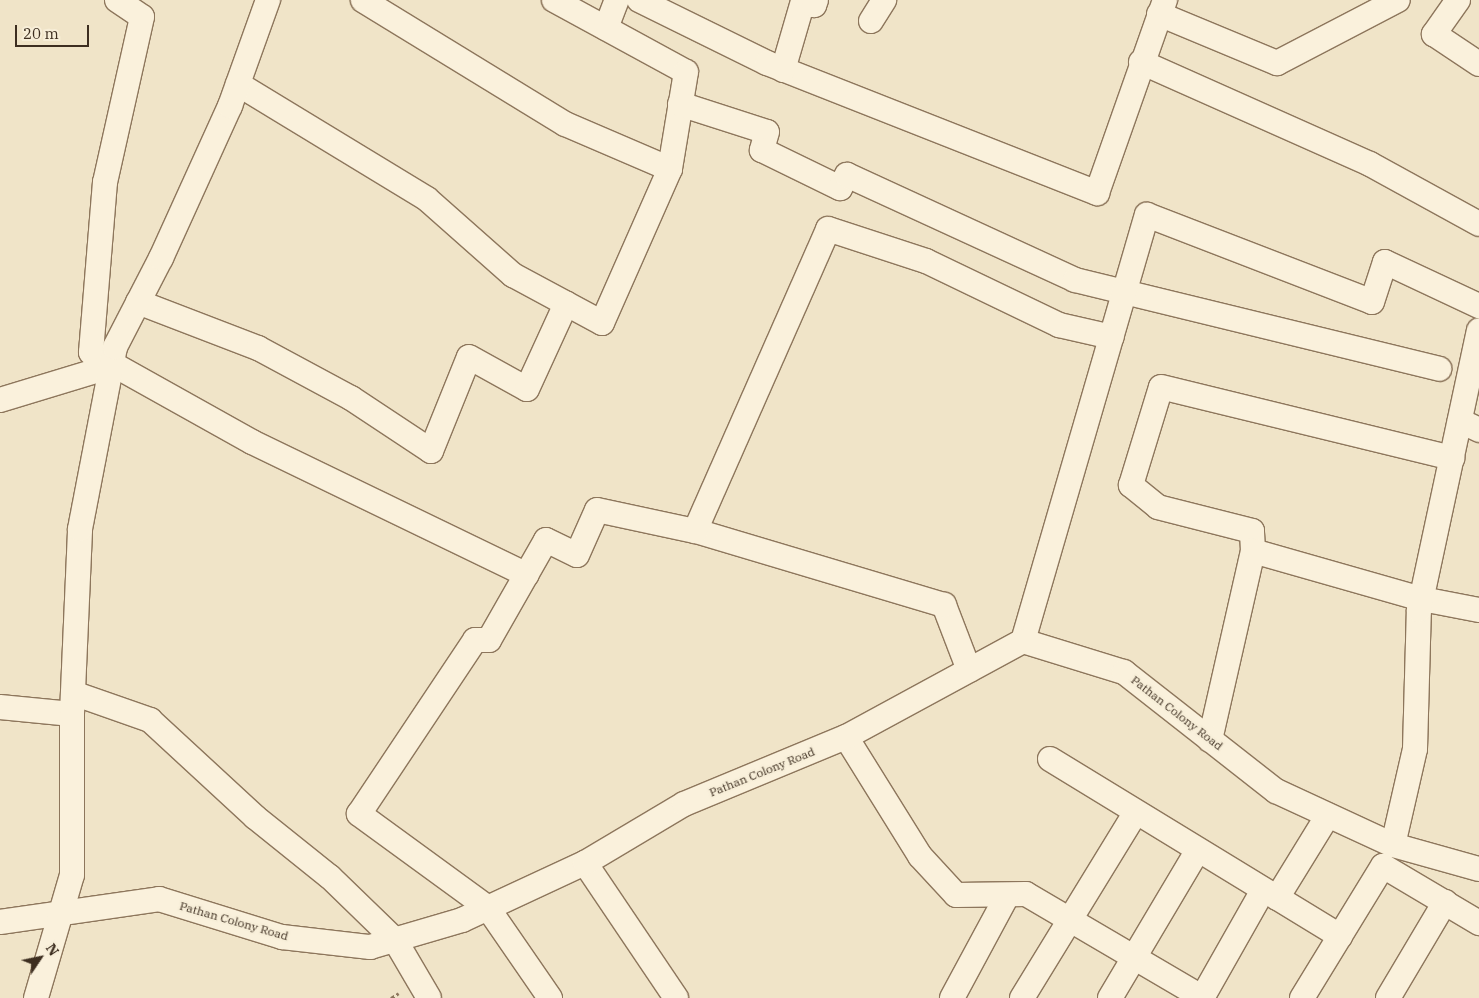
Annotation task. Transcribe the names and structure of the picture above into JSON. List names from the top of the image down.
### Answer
{
  "streets": {
    "street": ["Pathan Colony Road"]
  },
  "scale_bar": "20 m",
  "north": "top right"
}
